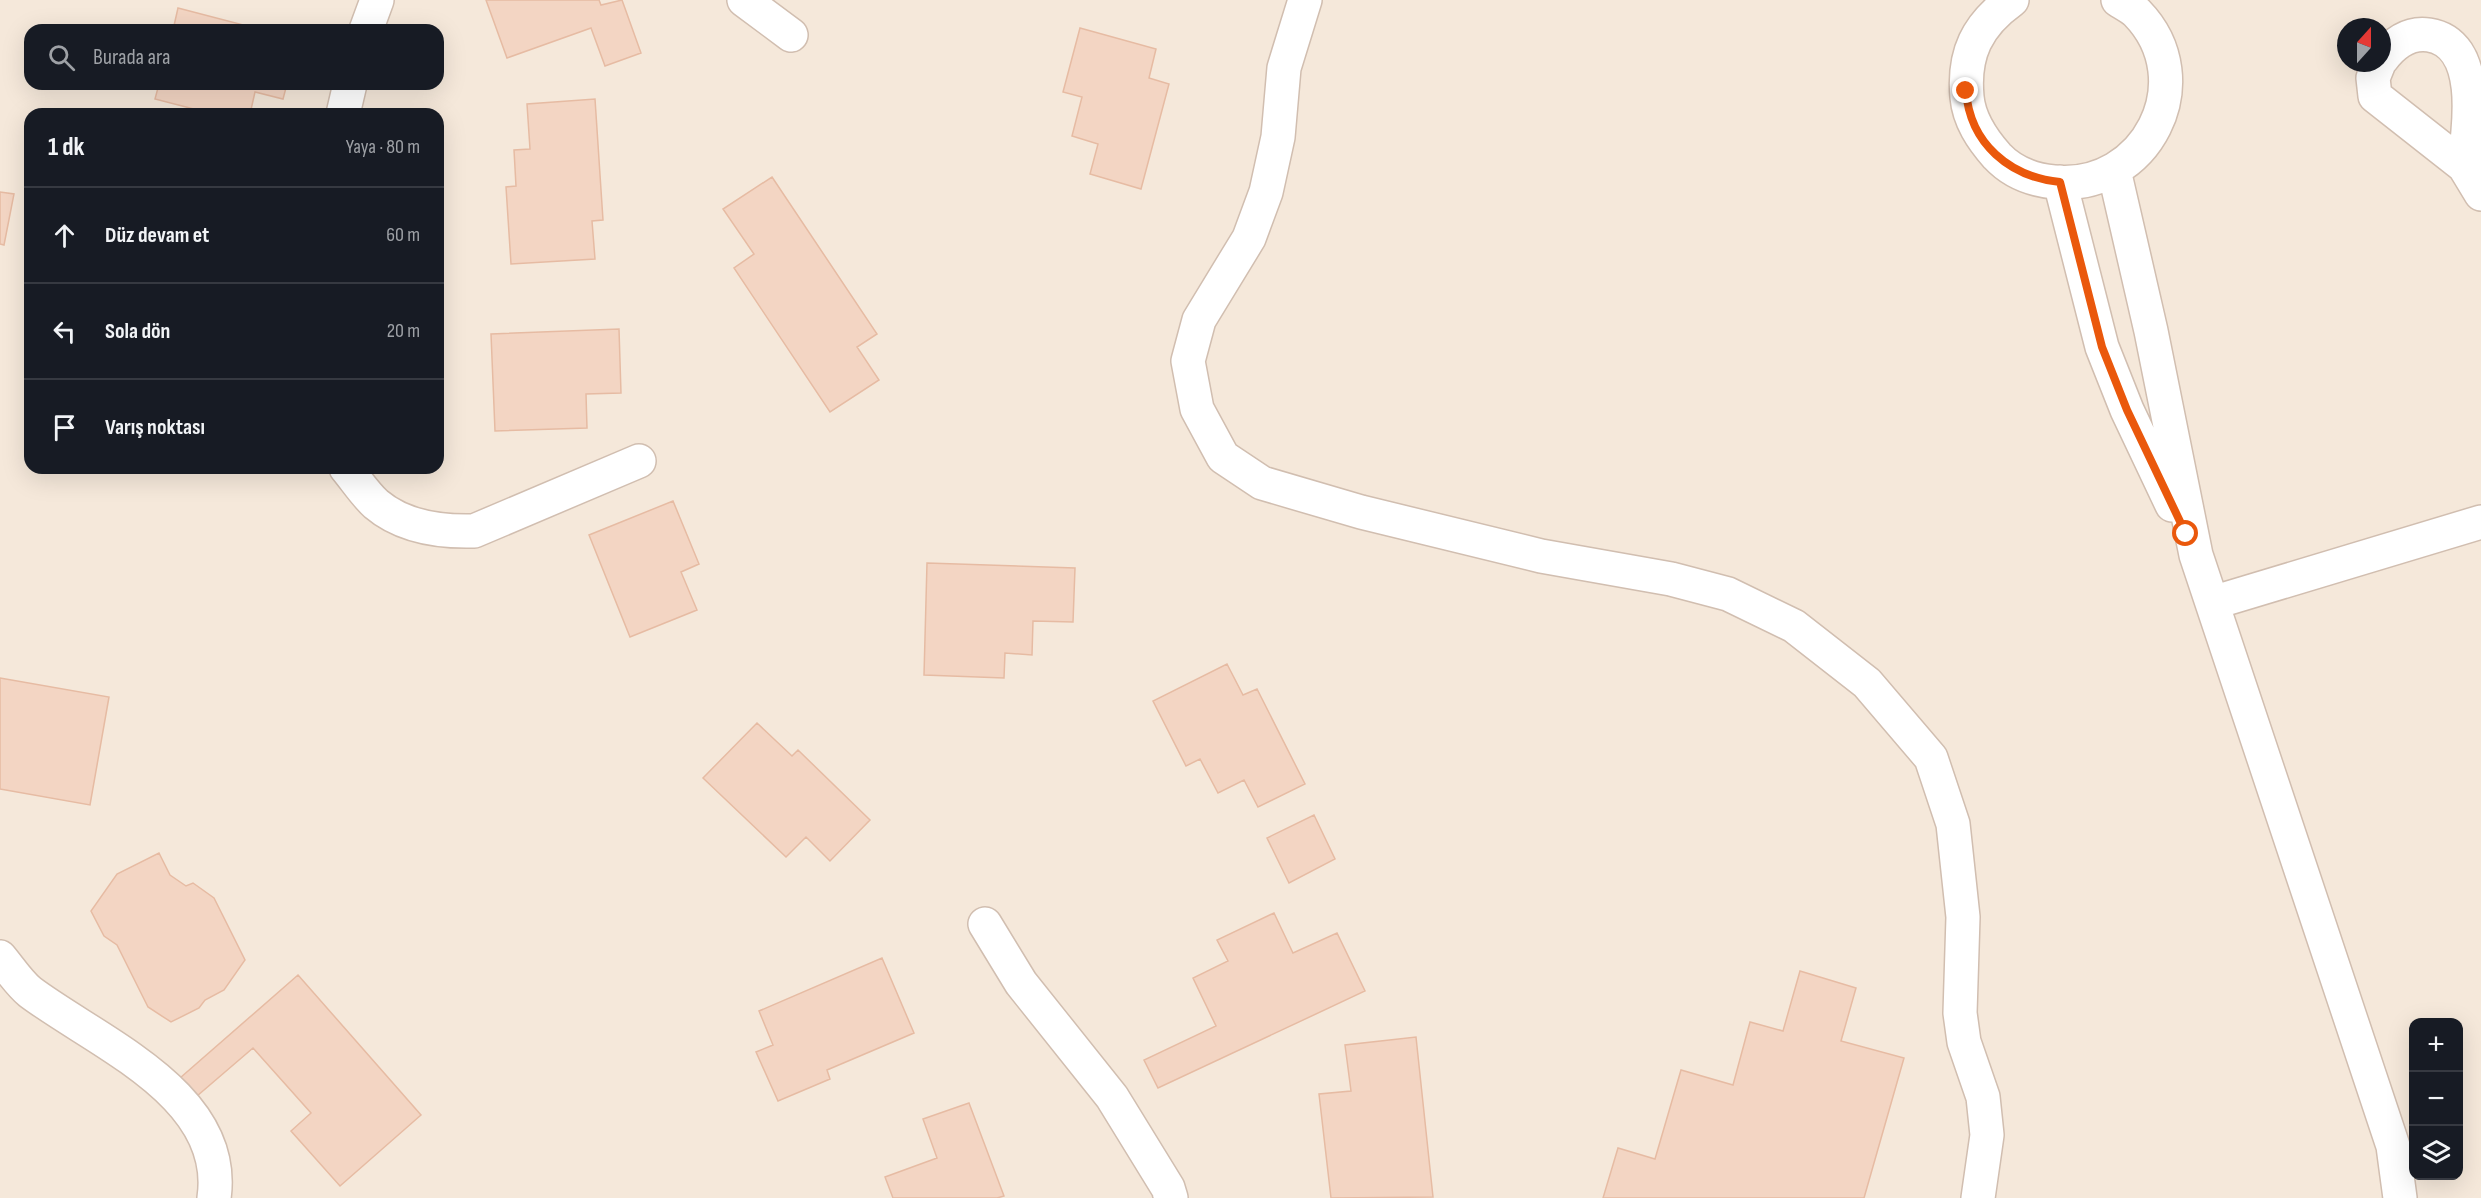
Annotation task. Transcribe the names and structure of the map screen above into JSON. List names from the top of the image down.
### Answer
{
  "north": "top",
  "page": {
    "search": "Burada ara",
    "heading": ["1 dk", "Yaya · 80 m"],
    "list": [
      ["Düz devam et", "60 m"],
      ["Sola dön", "20 m"],
      "Varış noktası"
    ],
    "map_buttons": ["+", "−"]
  }
}
